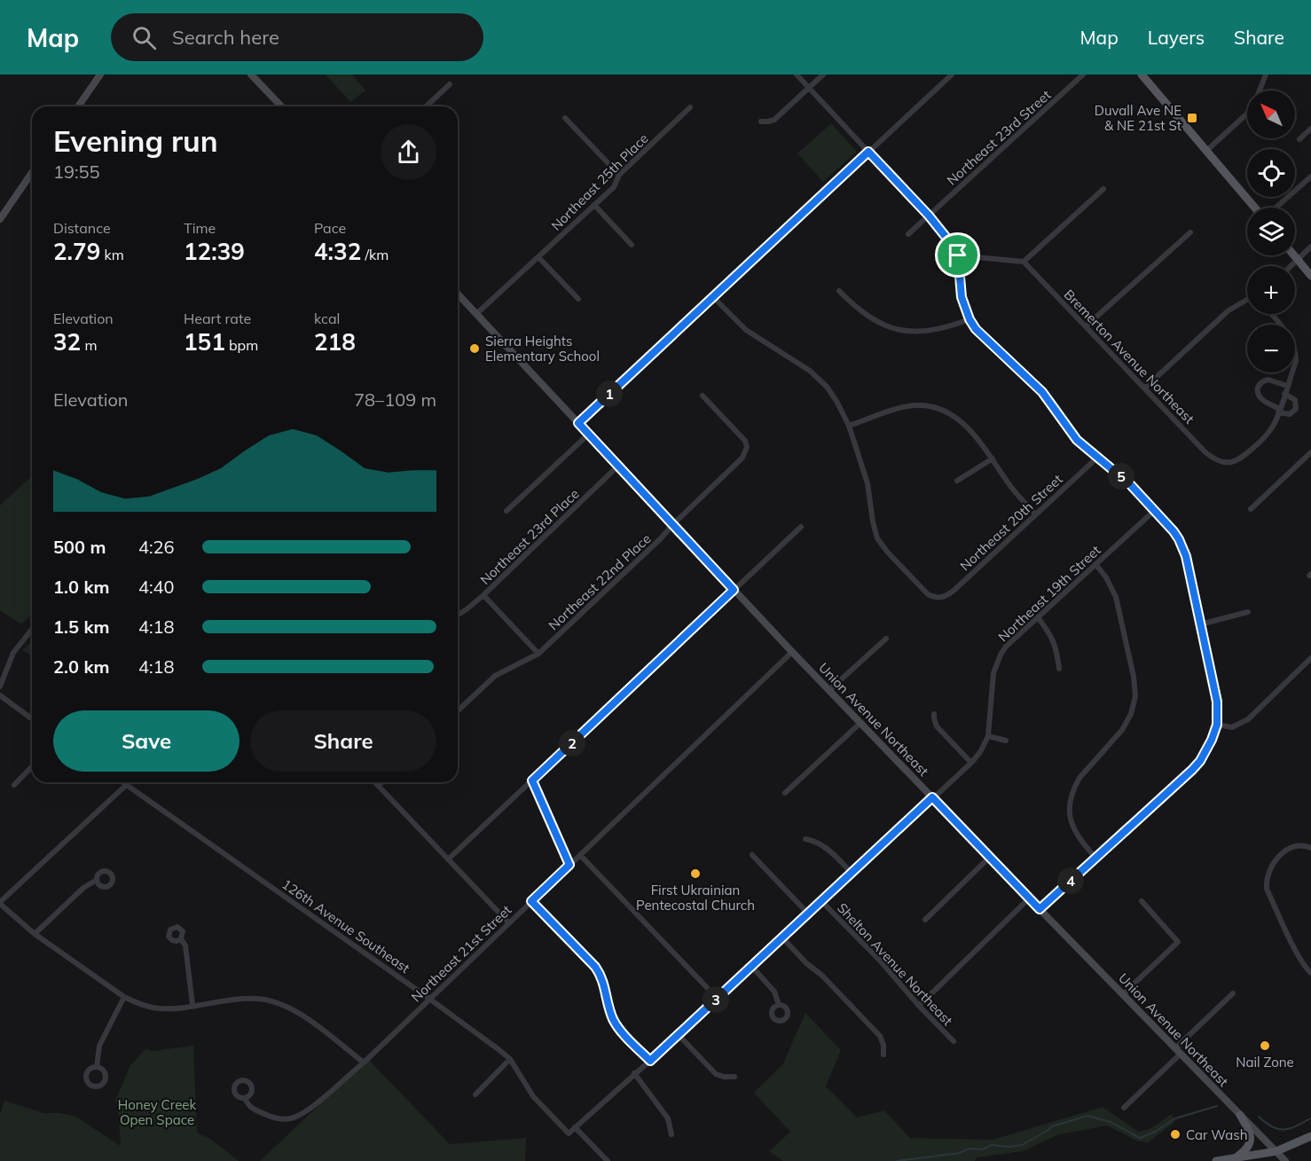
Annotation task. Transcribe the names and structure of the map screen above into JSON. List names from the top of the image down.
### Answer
{
  "streets": {
    "street": [
      "Northeast 23rd Street",
      "Northeast 25th Place",
      "Bremerton Avenue Northeast",
      "Northeast 20th Street",
      "Northeast 23rd Place",
      "Northeast 22nd Place",
      "Northeast 19th Street",
      "Union Avenue Northeast",
      "126th Avenue Southeast",
      "Northeast 21st Street",
      "Shelton Avenue Northeast"
    ]
  },
  "crossings": [
    ["Northeast 25th Place", "Union Avenue Northeast"],
    ["Northeast 23rd Place", "Union Avenue Northeast"],
    ["Northeast 22nd Place", "Union Avenue Northeast"],
    ["Northeast 19th Street", "Union Avenue Northeast"],
    ["Northeast 19th Street", "126th Avenue Southeast"],
    ["Northeast 19th Street", "Shelton Avenue Northeast"],
    ["Union Avenue Northeast", "Northeast 21st Street"],
    ["126th Avenue Southeast", "Northeast 21st Street"]
  ],
  "parks": ["Honey Creek Open Space"],
  "places": {
    "transit": ["Duvall Ave NE & NE 21st St"],
    "other": [
      "Sierra Heights Elementary School",
      "First Ukrainian Pentecostal Church",
      "Nail Zone",
      "Car Wash"
    ]
  },
  "north": "top left",
  "page": {
    "header": "Map",
    "search": "Search here",
    "nav": ["Map", "Layers", "Share"],
    "map_buttons": ["+", "−"],
    "heading": ["Evening run", "19:55"],
    "stats": [
      ["Distance", "2.79 km"],
      ["Time", "12:39"],
      ["Pace", "4:32 /km"],
      ["Elevation", "32 m"],
      ["Heart rate", "151 bpm"],
      ["kcal", "218"]
    ],
    "chart": ["Elevation", "78–109 m"],
    "pins": [
      "1",
      "5",
      "2",
      "4",
      "3"
    ],
    "list": [
      {
        "name": "500 m",
        "note": "4:26"
      },
      {
        "name": "1.0 km",
        "note": "4:40"
      },
      {
        "name": "1.5 km",
        "note": "4:18"
      },
      {
        "name": "2.0 km",
        "note": "4:18"
      }
    ],
    "buttons": ["Save", "Share"]
  }
}
